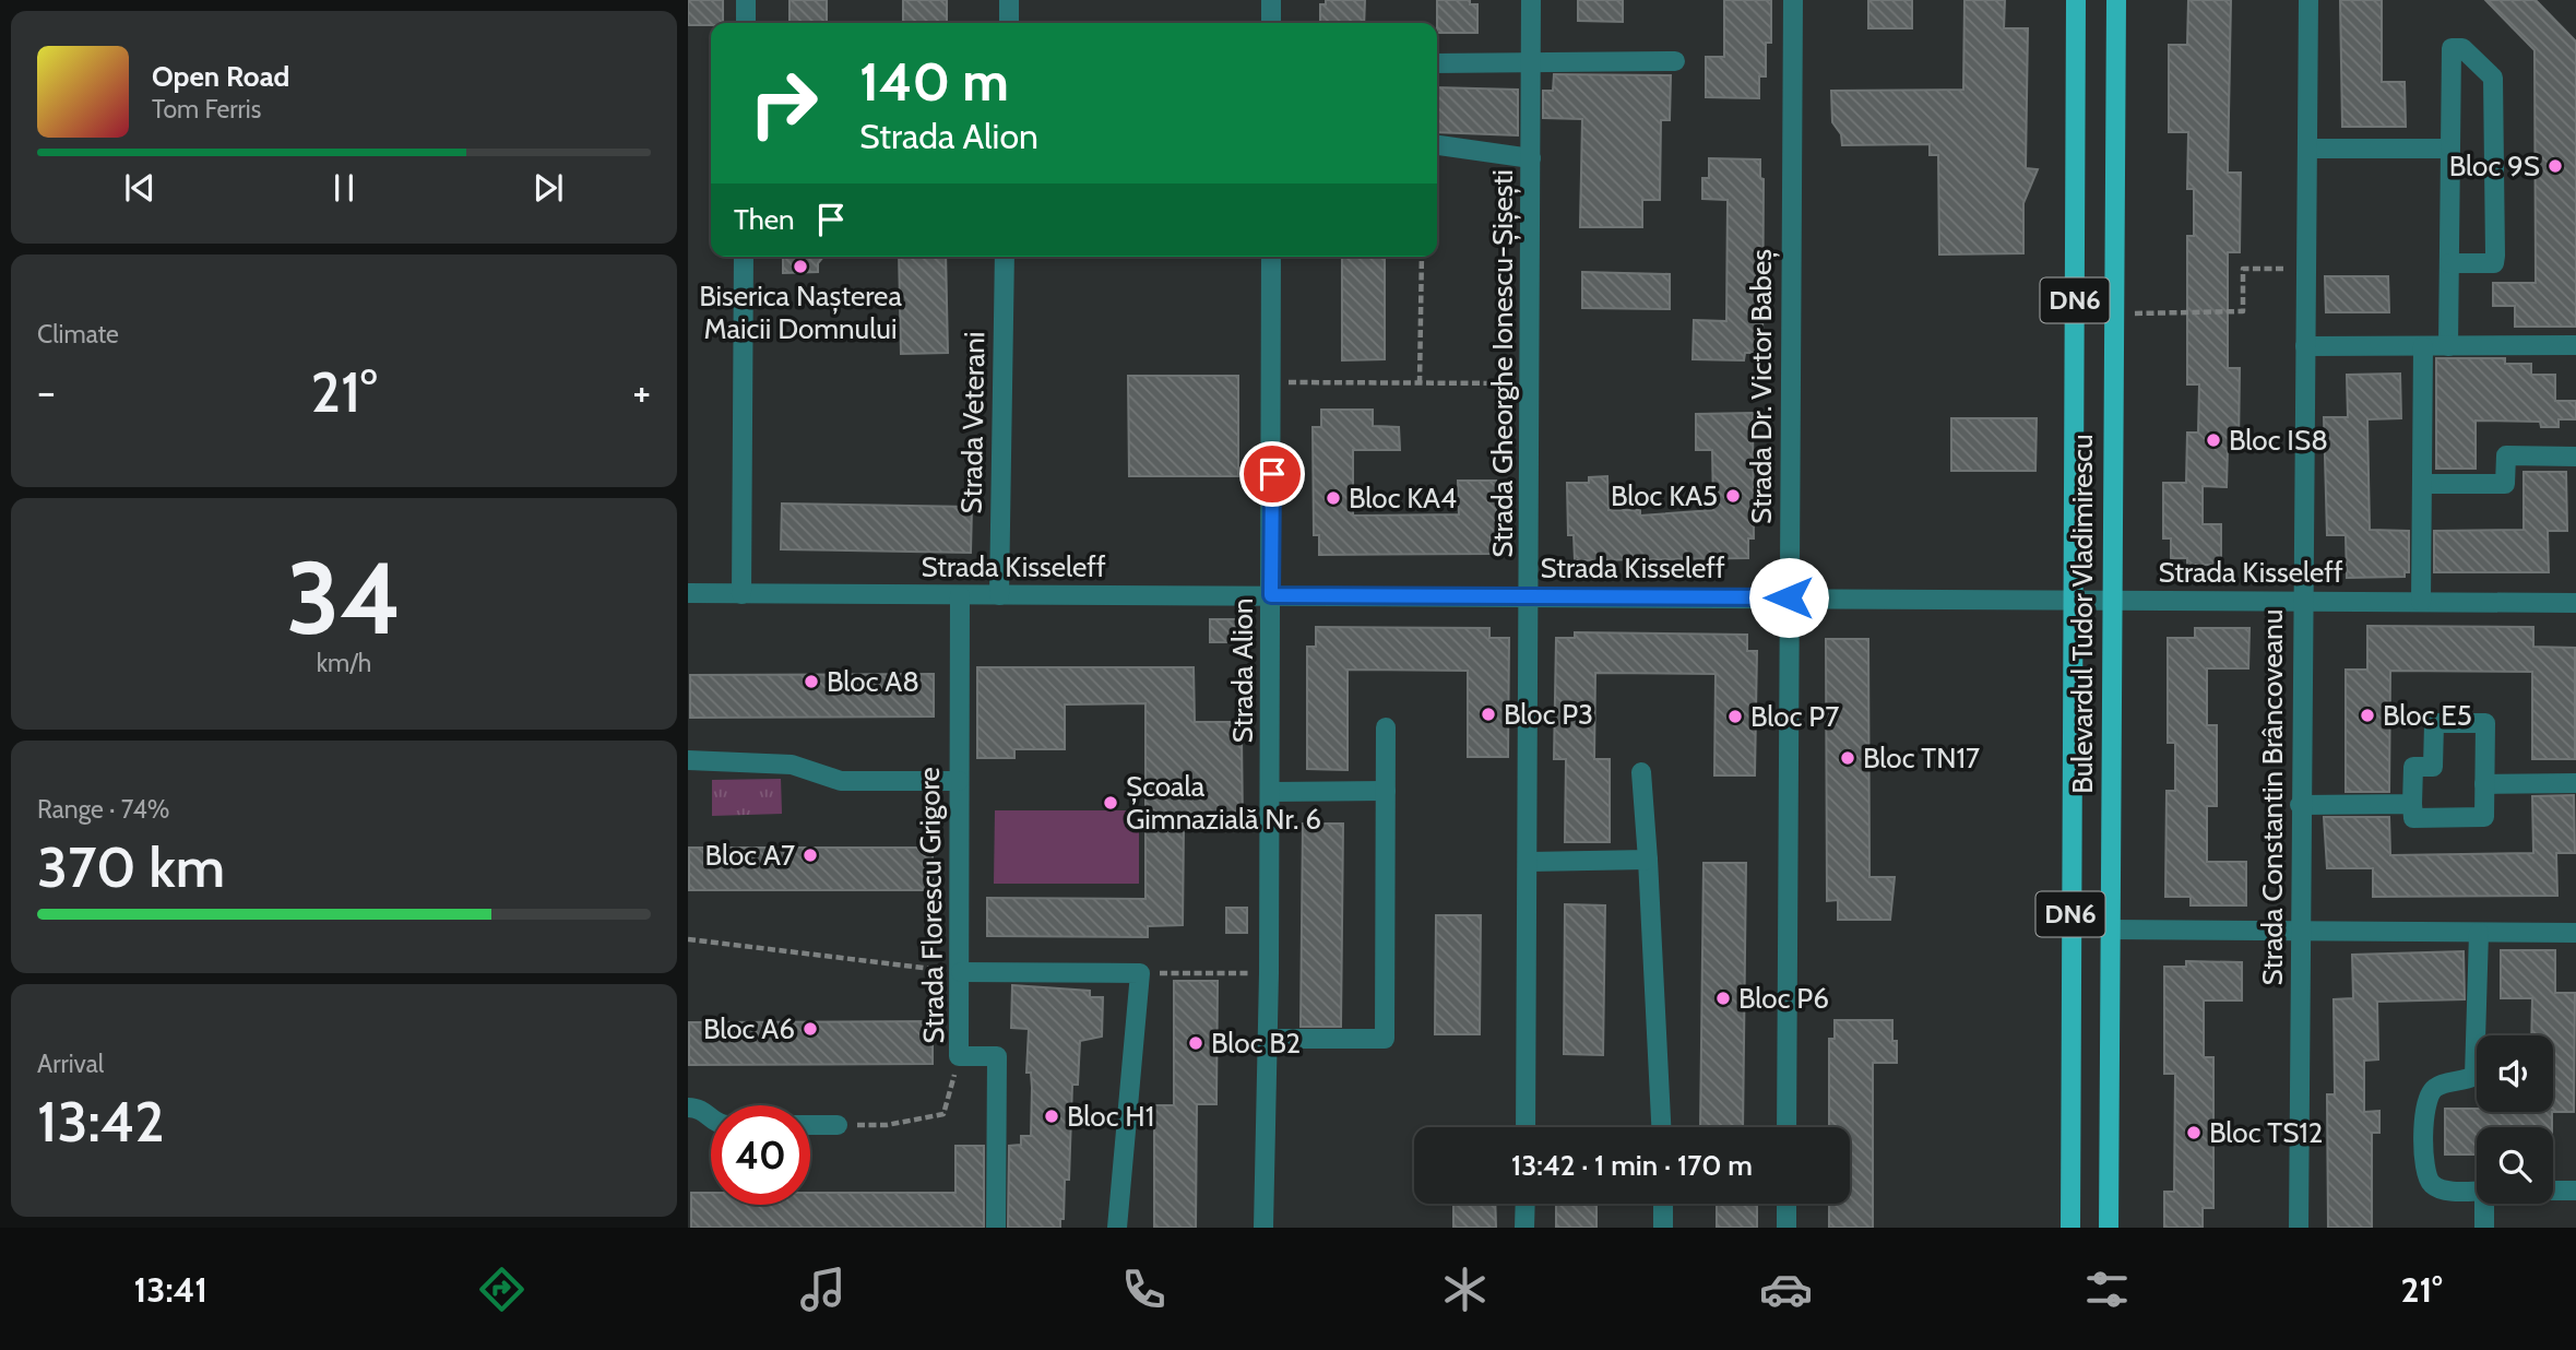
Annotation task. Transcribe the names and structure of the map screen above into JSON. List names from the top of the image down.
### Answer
{
  "streets": {
    "main road": ["DN6", "Bulevardul Tudor Vladimirescu"],
    "street": [
      "Strada Gheorghe Ionescu-Șișești",
      "Strada Dr. Victor Babeș",
      "Strada Veterani",
      "Strada Kisseleff",
      "Strada Alion",
      "Strada Constantin Brâncoveanu",
      "Strada Florescu Grigore"
    ]
  },
  "crossings": [
    ["Strada Gheorghe Ionescu-Șișești", "Strada Kisseleff"],
    ["Strada Dr. Victor Babeș", "Strada Kisseleff"],
    ["Strada Veterani", "Strada Kisseleff"],
    ["Strada Kisseleff", "Bulevardul Tudor Vladimirescu"],
    ["Strada Kisseleff", "Strada Alion"],
    ["Strada Kisseleff", "Strada Constantin Brâncoveanu"],
    ["Strada Kisseleff", "Strada Florescu Grigore"]
  ],
  "places": [
    "Bloc 9S",
    "Biserica Nașterea Maicii Domnului",
    "Bloc IS8",
    "Bloc KA5",
    "Bloc KA4",
    "Bloc A8",
    "Bloc P3",
    "Bloc E5",
    "Bloc P7",
    "Bloc TN17",
    "Școala Gimnazială Nr. 6",
    "Bloc A7",
    "Bloc P6",
    "Bloc A6",
    "Bloc B2",
    "Bloc H1",
    "Bloc TS12"
  ],
  "page": {
    "turn": ["140 m", "Strada Alion"],
    "song": ["Open Road", "Tom Ferris"],
    "then": "Then",
    "tile": [
      "Climate",
      ["34", "km/h"],
      ["Range · 74%", "370 km"],
      ["Arrival", "13:42"]
    ],
    "heat": ["−", "21°", "+"],
    "limit": "40",
    "trip": "13:42 · 1 min · 170 m",
    "tabs": ["13:41", "21°"]
  }
}
